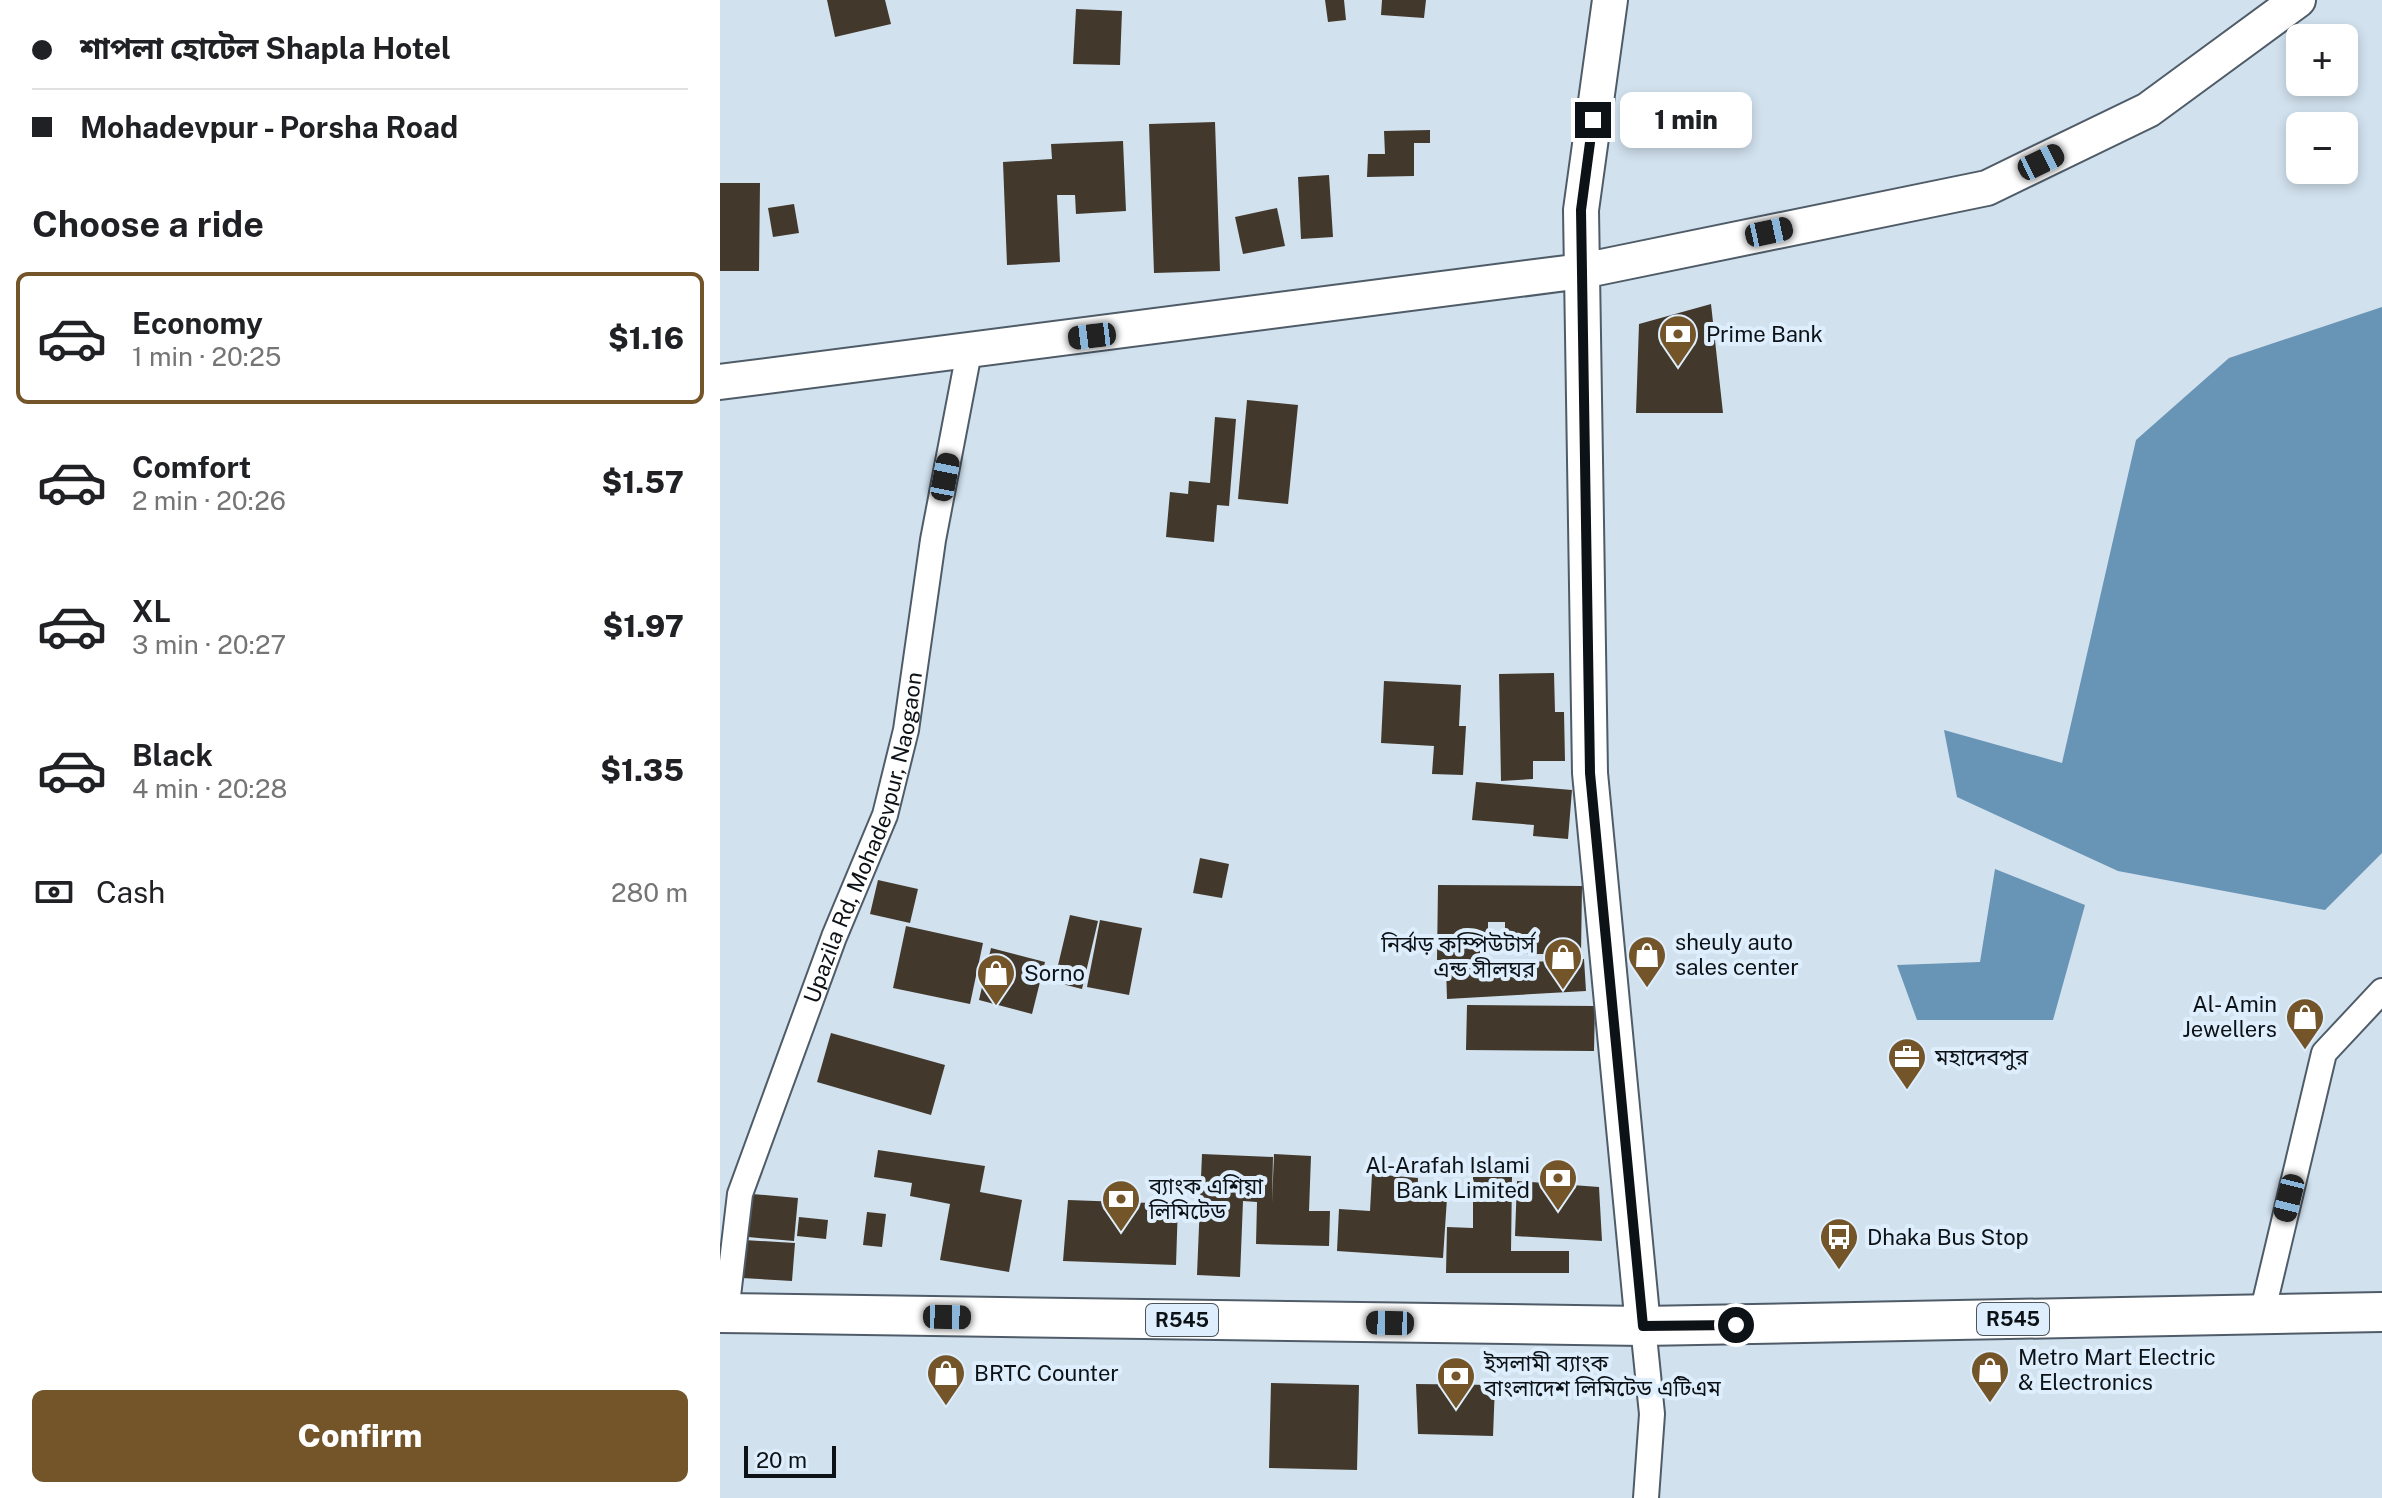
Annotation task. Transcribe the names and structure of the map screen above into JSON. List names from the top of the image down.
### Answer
{
  "streets": {
    "main road": ["R545"],
    "street": ["Upazila Rd, Mohadevpur, Naogaon"]
  },
  "crossings": [
    ["Upazila Rd, Mohadevpur, Naogaon", "R545"]
  ],
  "places": {
    "bank": [
      "Prime Bank",
      "Al-Arafah Islami Bank Limited",
      "ব্যাংক এশিয়া লিমিটেড",
      "ইসলামী ব্যাংক বাংলাদেশ লিমিটেড এটিএম"
    ],
    "shop": [
      "sheuly auto sales center",
      "নির্ঝড় কম্পিউটার্স এন্ড সীলঘর",
      "Sorno",
      "Al- Amin Jewellers",
      "Metro Mart Electric & Electronics",
      "BRTC Counter"
    ],
    "office": ["মহাদেবপুর"],
    "bus stop": ["Dhaka Bus Stop"]
  },
  "scale_bar": "20 m",
  "page": {
    "banner": ["শাপলা হোটেল Shapla Hotel", "Mohadevpur - Porsha Road"],
    "map_buttons": ["+", "−"],
    "bubble": "1 min",
    "heading": "Choose a ride",
    "list": [
      {
        "name": "Economy",
        "note": "1 min · 20:25",
        "value": "$1.16"
      },
      {
        "name": "Comfort",
        "note": "2 min · 20:26",
        "value": "$1.57"
      },
      {
        "name": "XL",
        "note": "3 min · 20:27",
        "value": "$1.97"
      },
      {
        "name": "Black",
        "note": "4 min · 20:28",
        "value": "$1.35"
      }
    ],
    "pay": ["Cash", "280 m"],
    "buttons": "Confirm",
    "scale": "20 m"
  }
}
